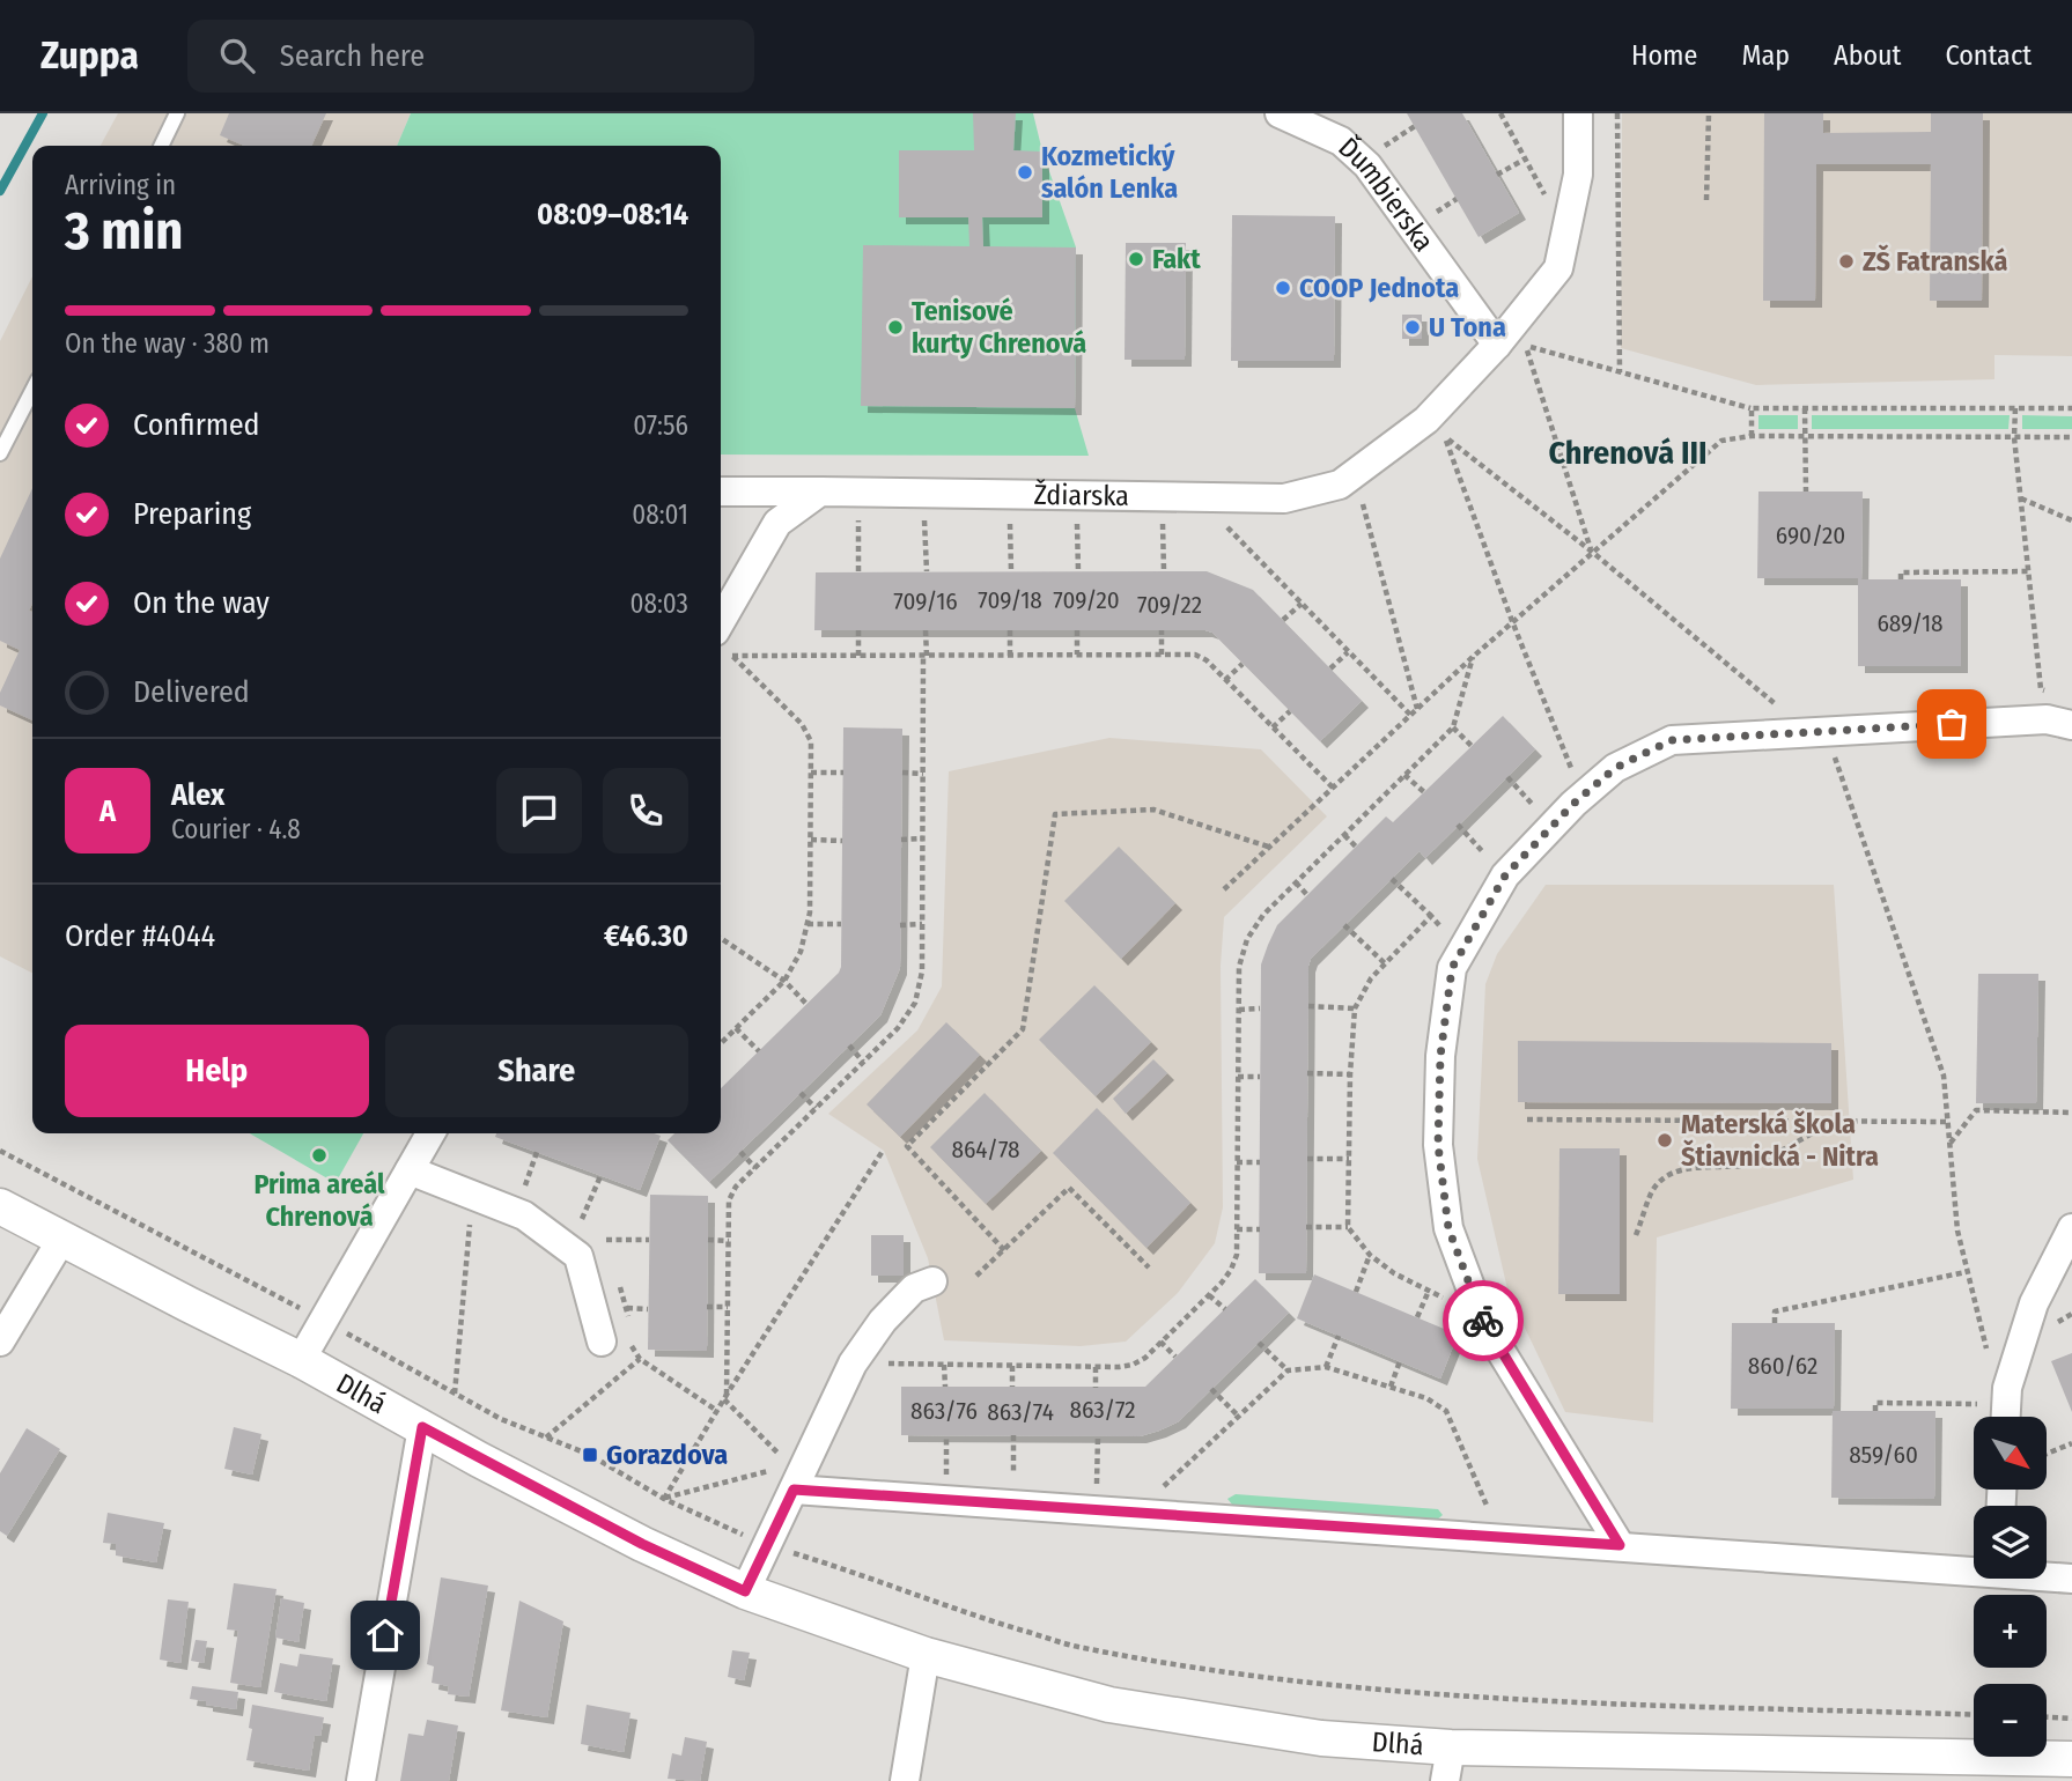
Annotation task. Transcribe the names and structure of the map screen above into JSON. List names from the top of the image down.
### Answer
{
  "streets": {
    "street": ["Ďumbierska", "Ždiarska", "Dlhá"]
  },
  "districts": ["Chrenová III"],
  "places": {
    "other": [
      "Kozmetický salón Lenka",
      "Fakt",
      "ZŠ Fatranská",
      "COOP Jednota",
      "Tenisové kurty Chrenová",
      "U Tona",
      "Materská škola Štiavnická - Nitra",
      "Prima areál Chrenová"
    ],
    "transit": ["Gorazdova"]
  },
  "house_numbers": [
    "690/20",
    "709/18",
    "709/20",
    "709/16",
    "709/22",
    "689/18",
    "864/78",
    "860/62",
    "863/72",
    "863/76",
    "863/74",
    "859/60"
  ],
  "north": "bottom right",
  "page": {
    "header": "Zuppa",
    "search": "Search here",
    "nav": [
      "Home",
      "Map",
      "About",
      "Contact"
    ],
    "heading": ["3 min", "Arriving in", "08:09–08:14"],
    "panel": [
      "Alex",
      "Courier · 4.8",
      "Order #4044",
      "€46.30"
    ],
    "bar": "On the way · 380 m",
    "list": [
      ["Confirmed", "07:56"],
      ["Preparing", "08:01"],
      ["On the way", "08:03"],
      "Delivered"
    ],
    "round": "A",
    "buttons": ["Help", "Share"],
    "map_buttons": ["+", "−"]
  }
}
